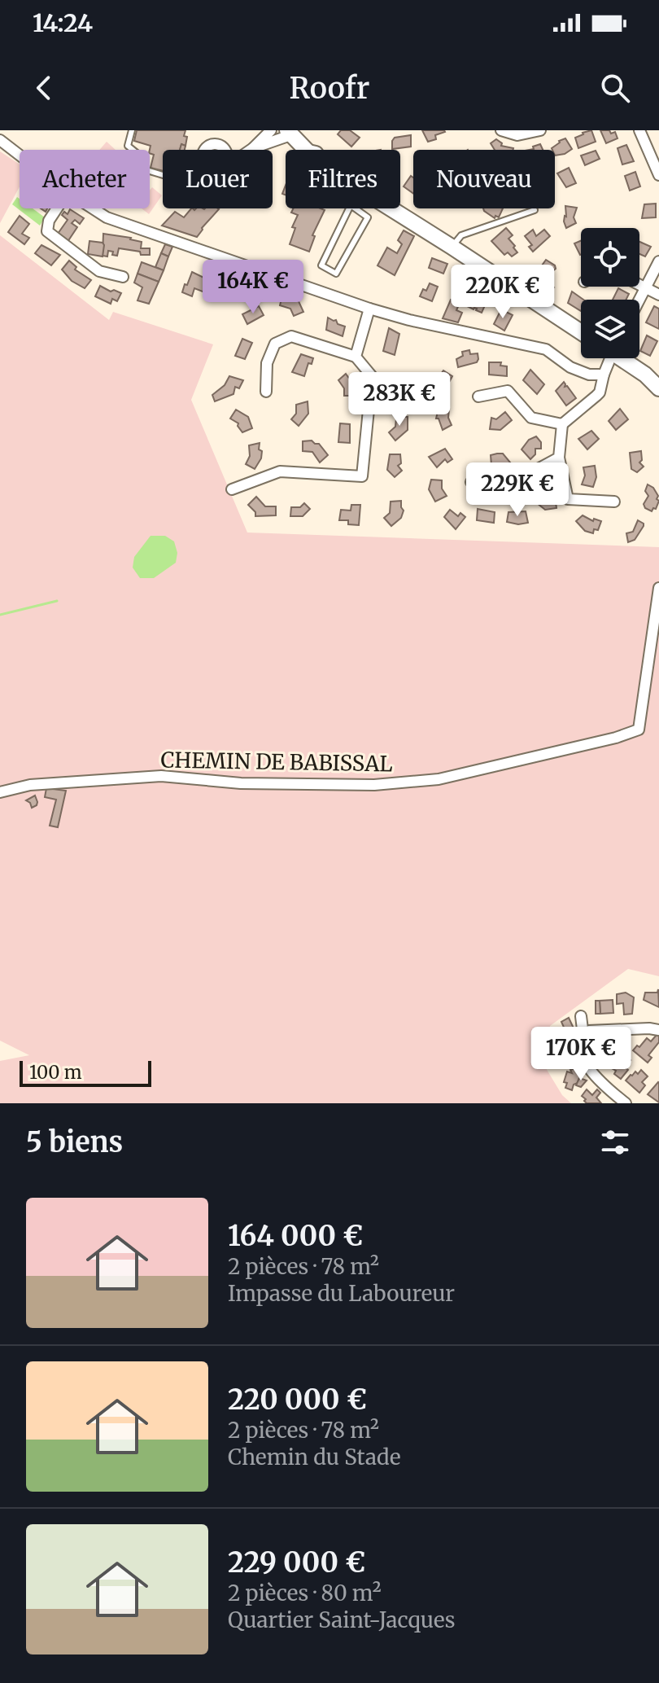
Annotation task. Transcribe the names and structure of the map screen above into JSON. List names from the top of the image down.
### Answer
{
  "streets": {
    "street": ["CHEMIN DE BABISSAL"]
  },
  "scale_bar": "100 m",
  "page": {
    "status": "14:24",
    "header": "Roofr",
    "chip": [
      "Acheter",
      "Louer",
      "Filtres",
      "Nouveau"
    ],
    "price": [
      "164K €",
      "220K €",
      "283K €",
      "229K €",
      "170K €"
    ],
    "scale": "100 m",
    "heading": "5 biens",
    "list": [
      {
        "name": "164 000 €",
        "note": "2 pièces · 78 m² · Impasse du Laboureur"
      },
      {
        "name": "220 000 €",
        "note": "2 pièces · 78 m² · Chemin du Stade"
      },
      {
        "name": "229 000 €",
        "note": "2 pièces · 80 m² · Quartier Saint-Jacques"
      }
    ]
  }
}
